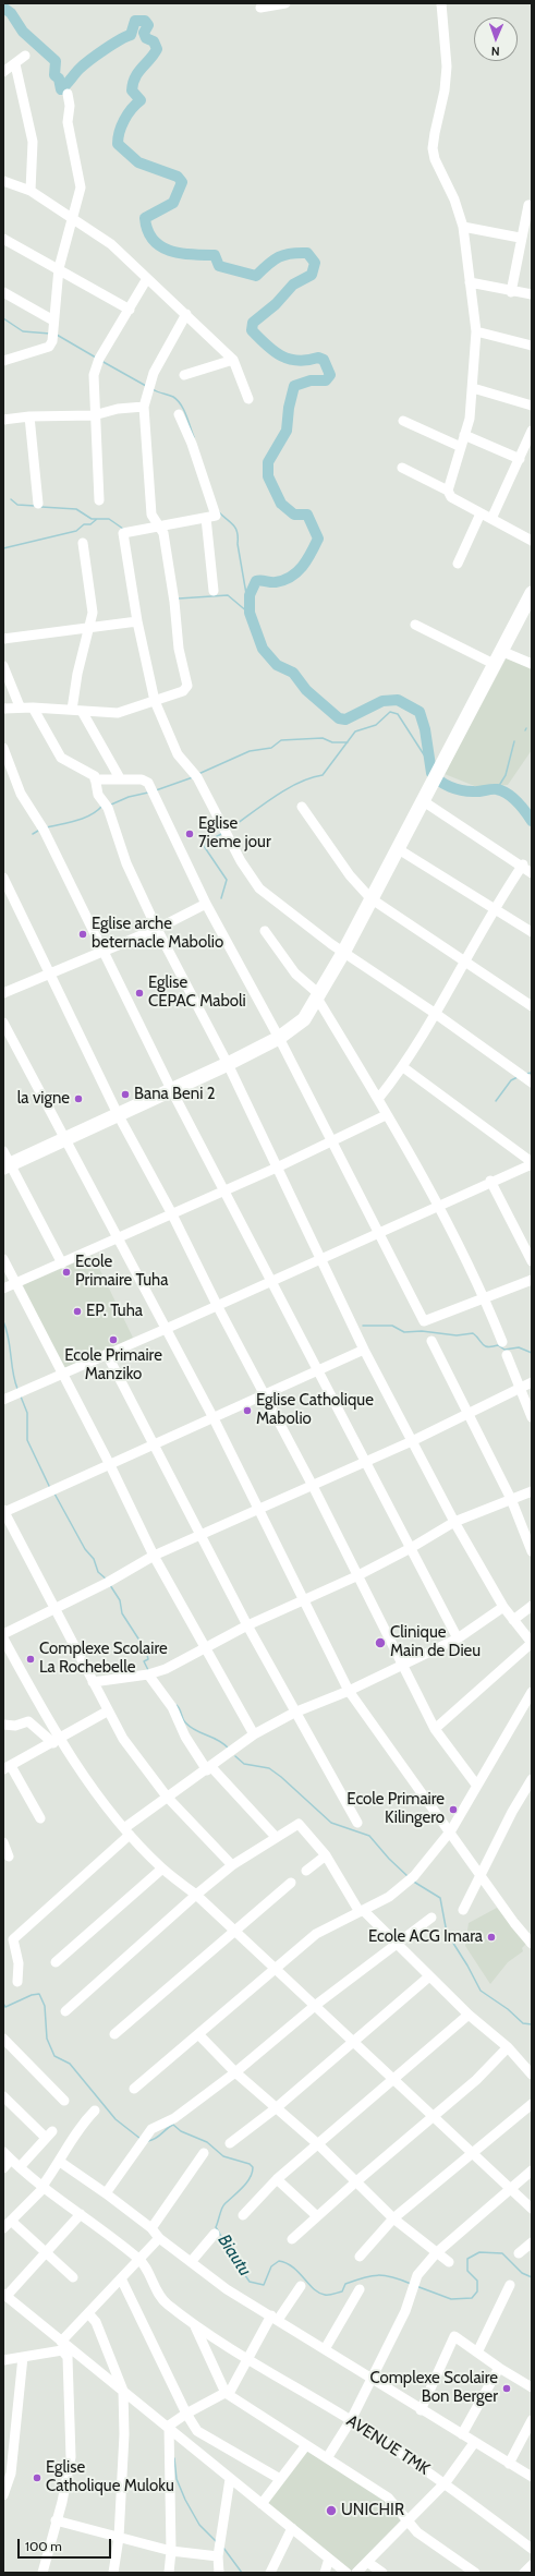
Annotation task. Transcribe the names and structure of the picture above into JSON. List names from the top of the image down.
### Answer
{
  "streets": {
    "street": ["AVENUE TMK"]
  },
  "water": ["Biautu"],
  "places": [
    "Eglise 7ieme jour",
    "Eglise arche beternacle Mabolio",
    "Eglise CEPAC Maboli",
    "Bana Beni 2",
    "la vigne",
    "Ecole Primaire Tuha",
    "EP. Tuha",
    "Ecole Primaire Manziko",
    "Eglise Catholique Mabolio",
    "Clinique Main de Dieu",
    "Complexe Scolaire La Rochebelle",
    "Ecole Primaire Kilingero",
    "Ecole ACG Imara",
    "Complexe Scolaire Bon Berger",
    "Eglise Catholique Muloku",
    "UNICHIR"
  ],
  "scale_bar": "100 m",
  "north": "bottom"
}
